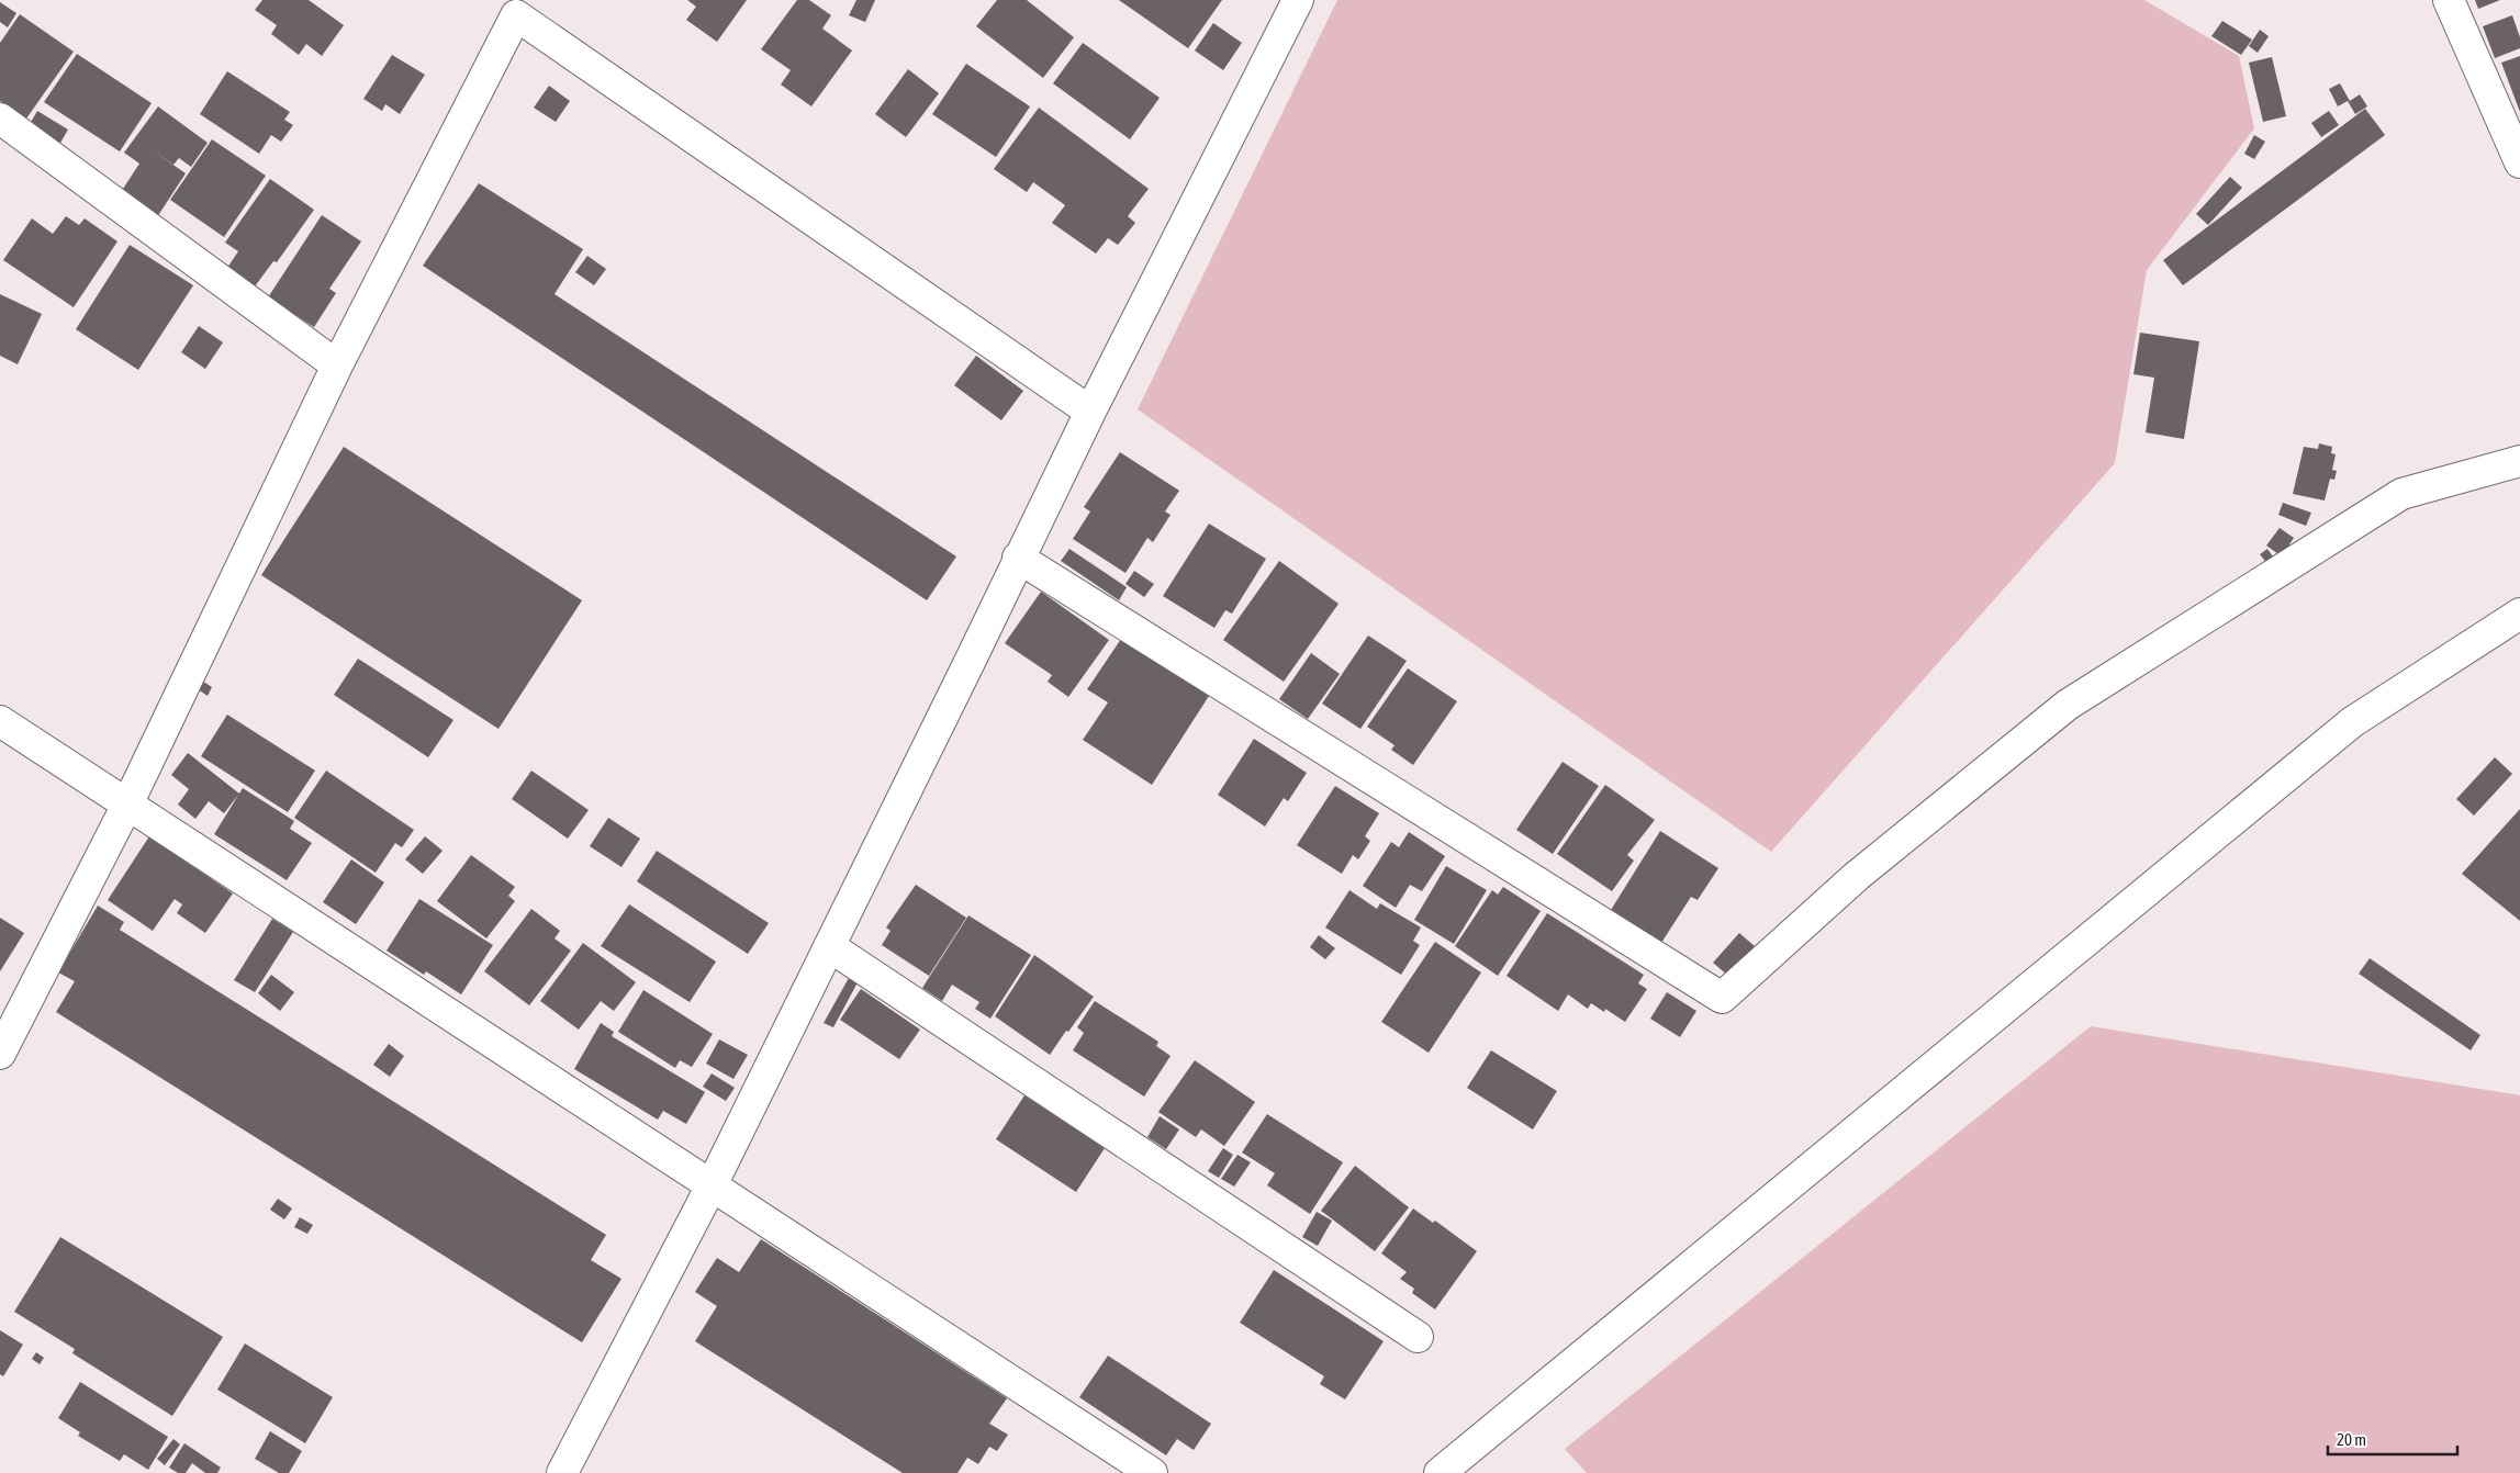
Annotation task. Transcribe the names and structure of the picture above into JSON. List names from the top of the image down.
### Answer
{
  "scale_bar": "20 m"
}
